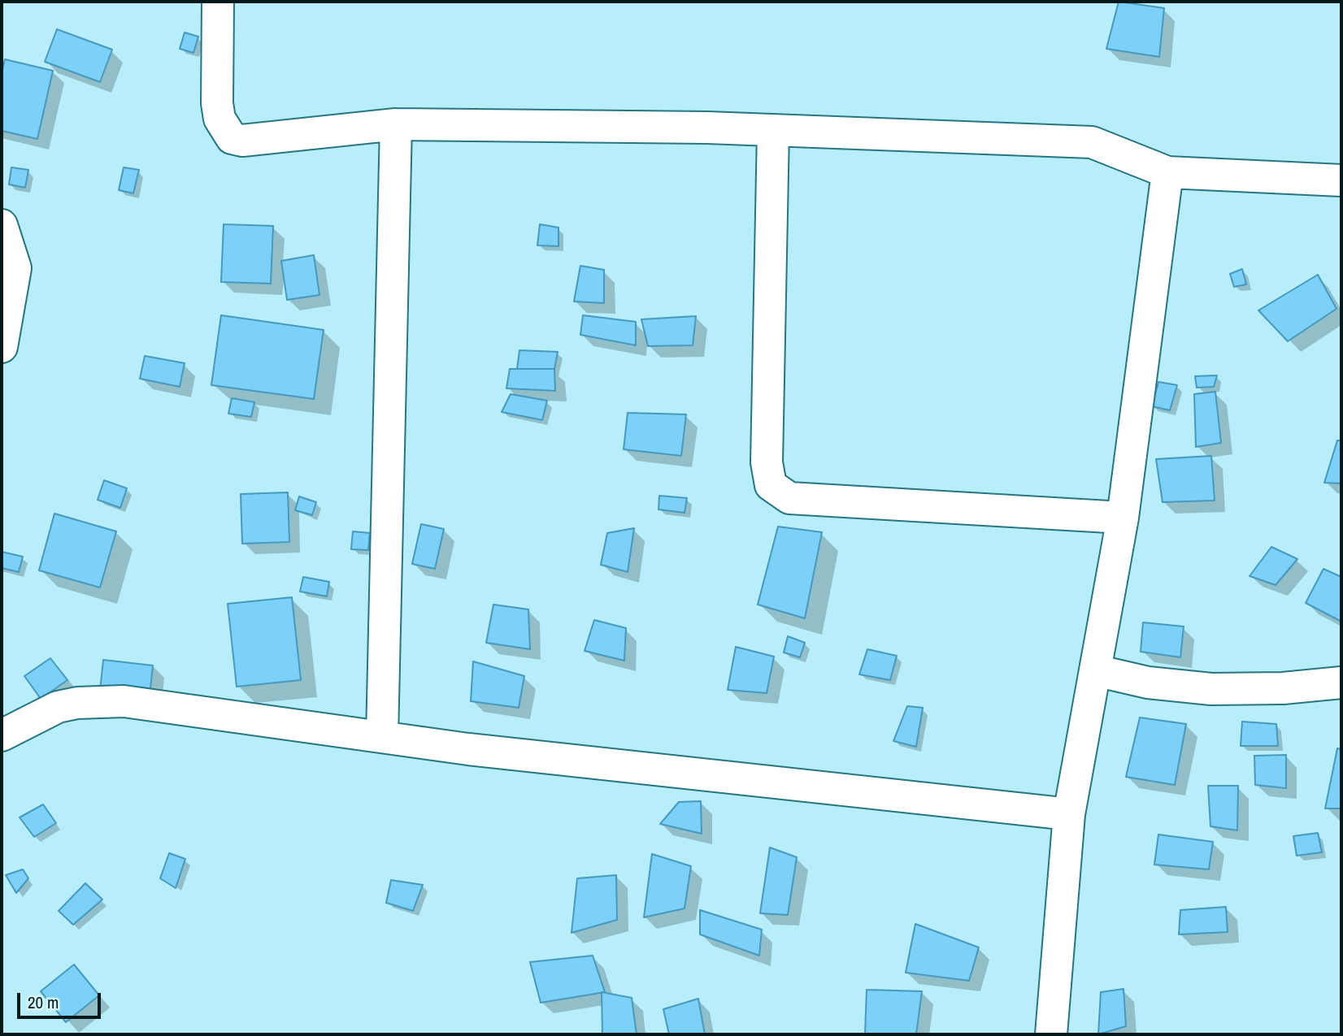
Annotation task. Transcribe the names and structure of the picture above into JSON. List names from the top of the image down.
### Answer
{
  "scale_bar": "20 m"
}
